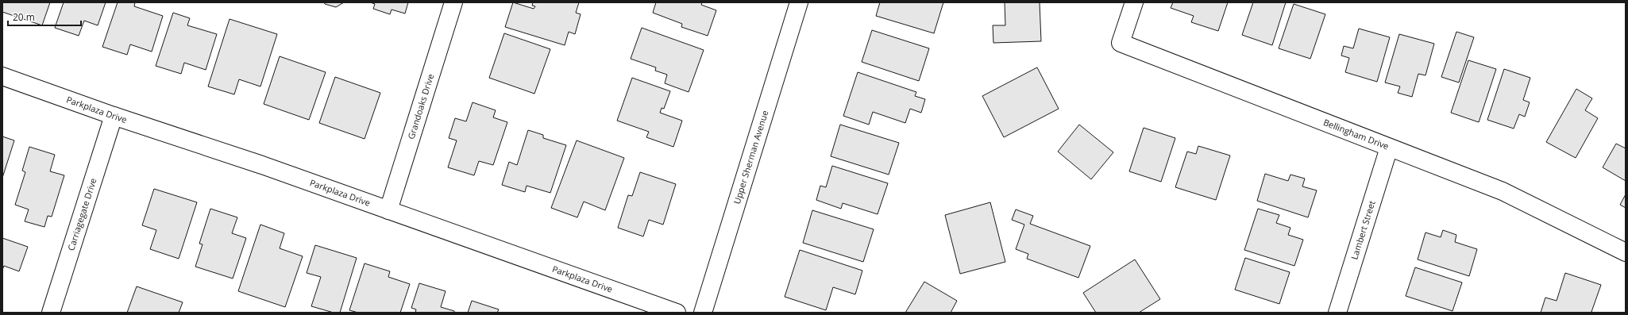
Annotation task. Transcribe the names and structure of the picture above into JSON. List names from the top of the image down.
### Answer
{
  "streets": {
    "street": [
      "Grandoaks Drive",
      "Parkplaza Drive",
      "Bellingham Drive",
      "Upper Sherman Avenue",
      "Carriagegate Drive",
      "Lambert Street"
    ]
  },
  "crossings": [
    ["Grandoaks Drive", "Parkplaza Drive"],
    ["Parkplaza Drive", "Carriagegate Drive"],
    ["Bellingham Drive", "Lambert Street"]
  ],
  "scale_bar": "20 m"
}
